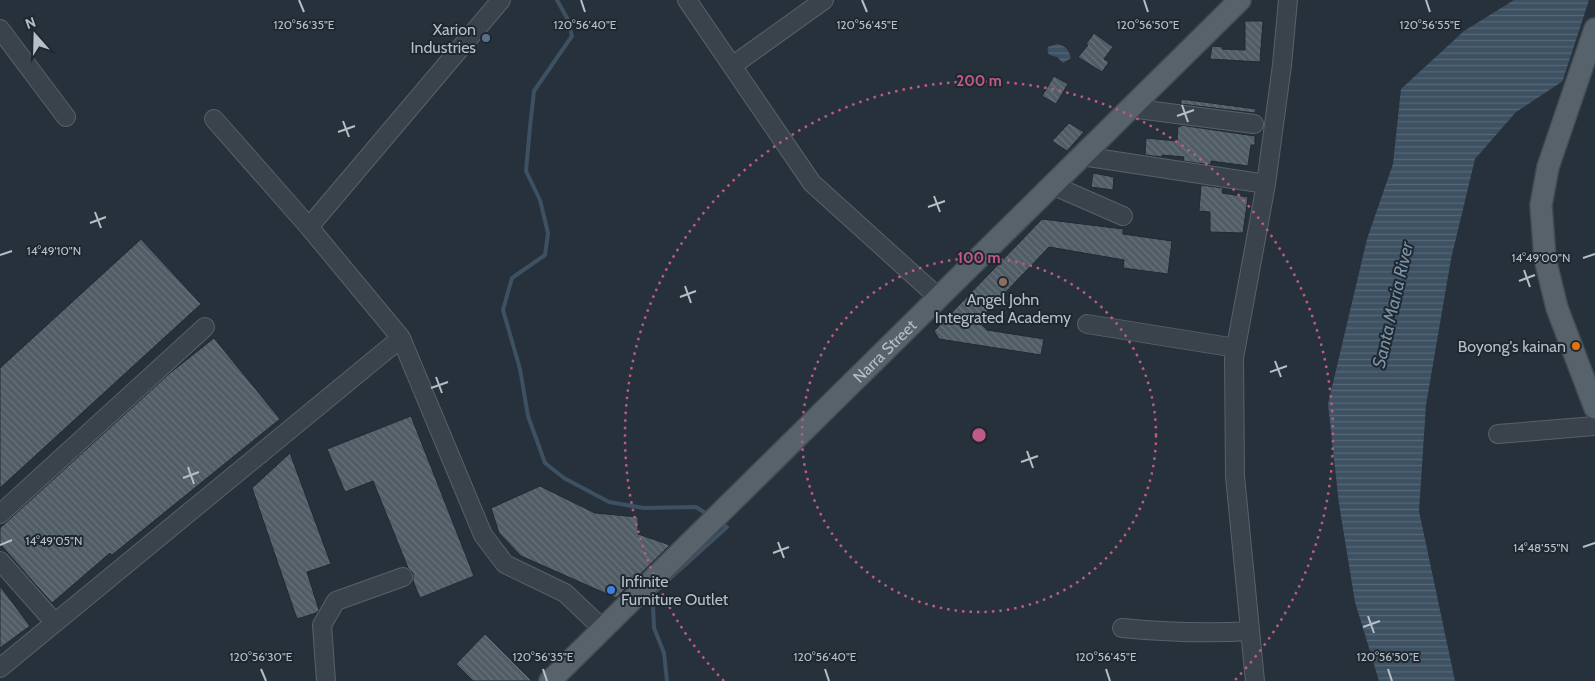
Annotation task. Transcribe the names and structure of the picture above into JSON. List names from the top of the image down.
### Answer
{
  "streets": {
    "main road": ["Narra Street"]
  },
  "water": ["Santa Maria River"],
  "places": [
    "Xarion Industries",
    "Angel John Integrated Academy",
    "Boyong's kainan",
    "Infinite Furniture Outlet"
  ],
  "north": "top",
  "coordinates": [
    "120°56'35\"E",
    "120°56'40\"E",
    "120°56'45\"E",
    "120°56'50\"E",
    "120°56'55\"E",
    "14°49'10\"N",
    "14°49'00\"N",
    "14°49'05\"N",
    "14°48'55\"N",
    "120°56'30\"E"
  ],
  "rings": ["200 m", "100 m"]
}
